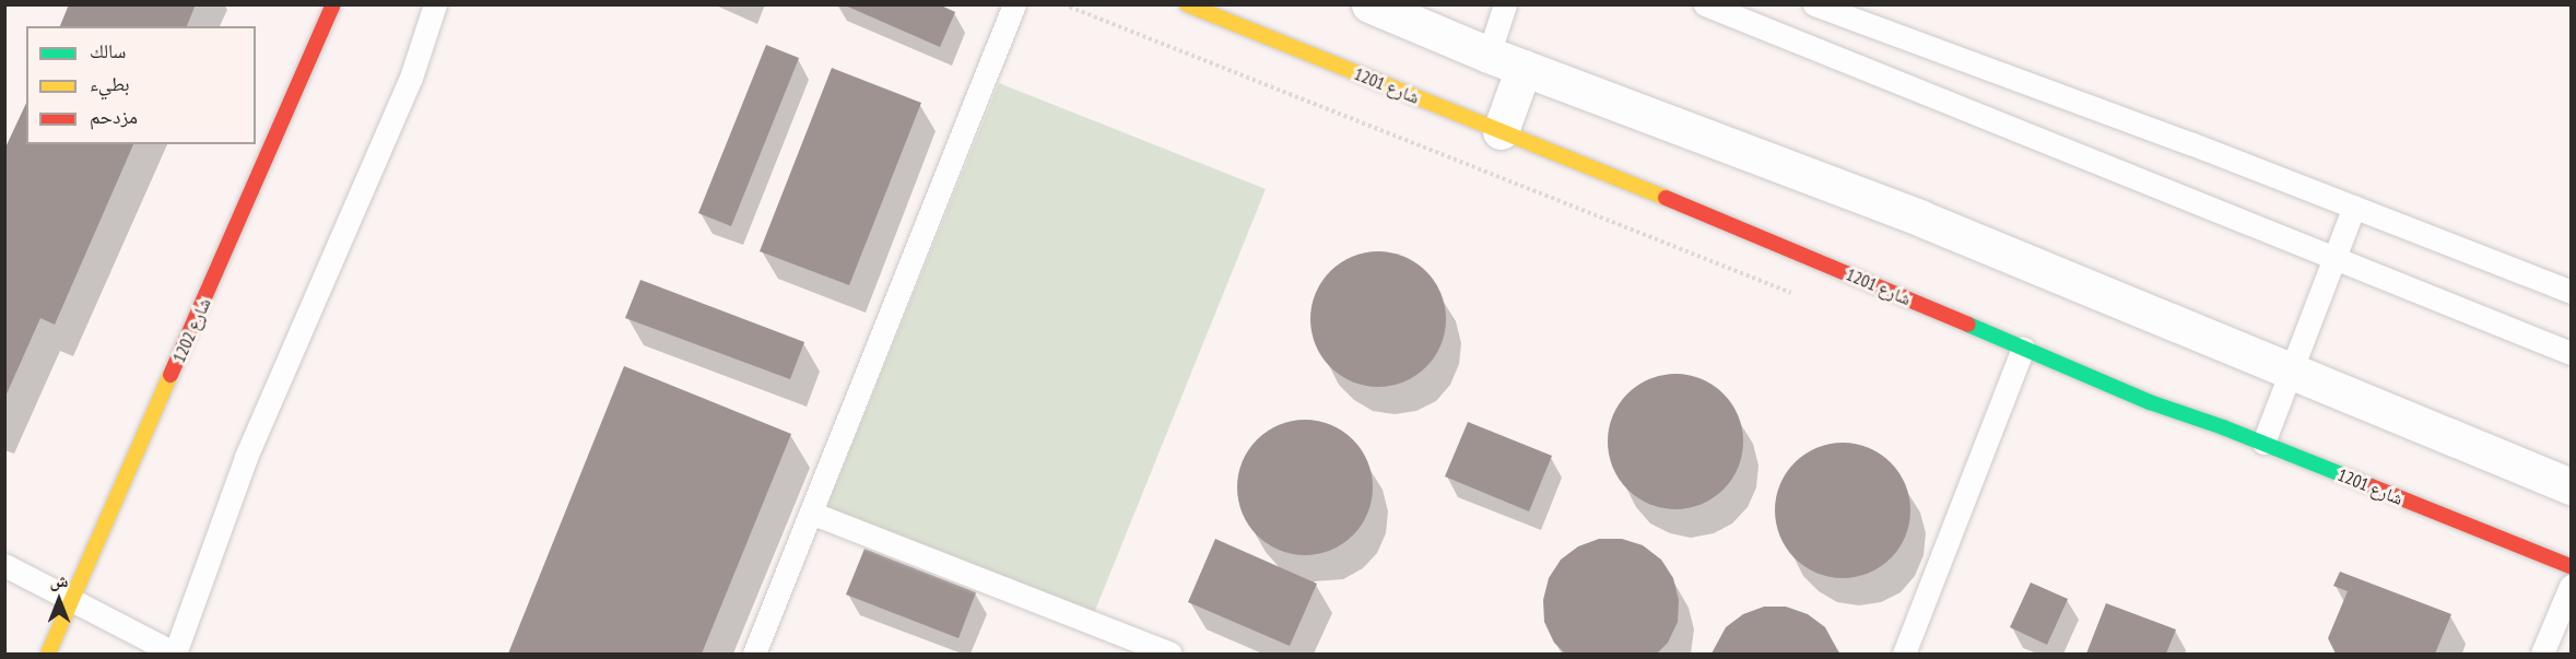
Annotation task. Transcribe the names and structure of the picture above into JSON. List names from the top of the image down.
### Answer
{
  "streets": {
    "street": ["شارع 1201", "شارع 1202"]
  },
  "legend": ["سالك", "بطيء", "مزدحم"],
  "north": "top"
}
